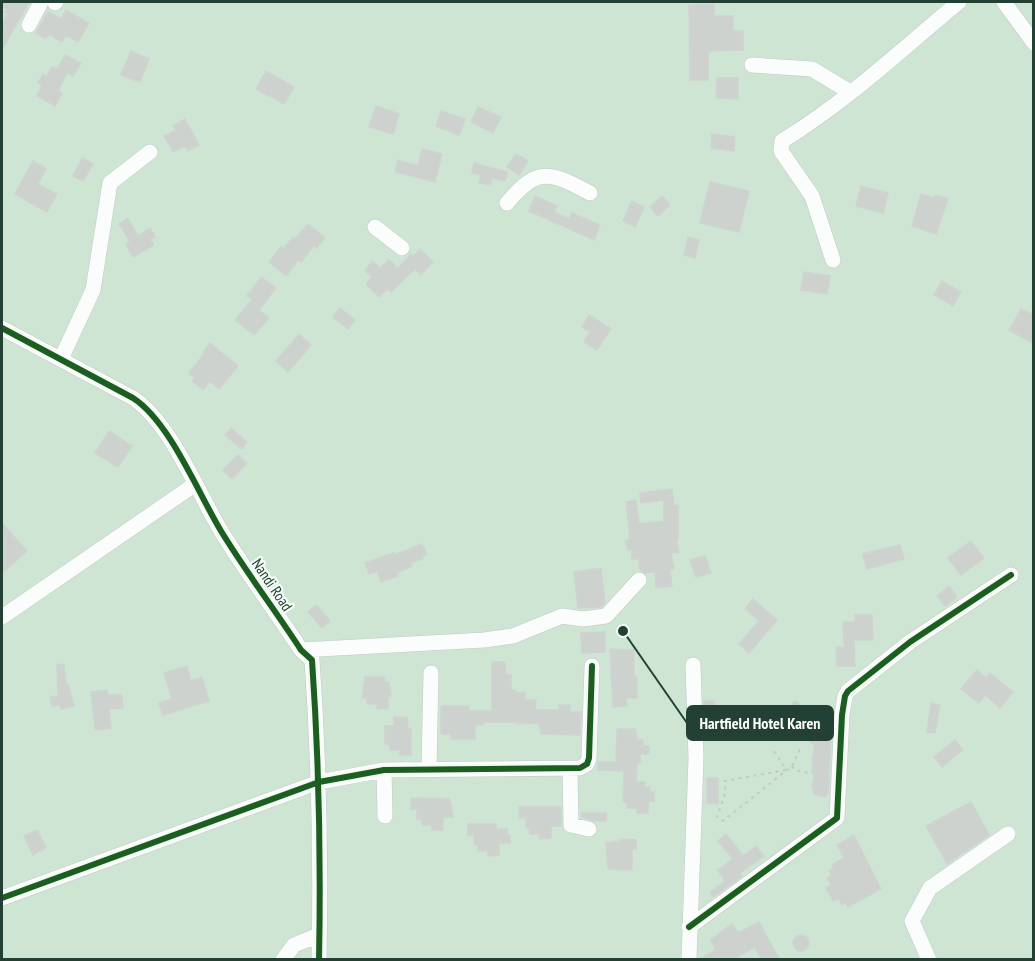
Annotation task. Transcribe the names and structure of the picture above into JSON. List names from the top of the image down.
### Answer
{
  "streets": {
    "street": ["Nandi Road"]
  },
  "places": ["Hartfield Hotel Karen"]
}
